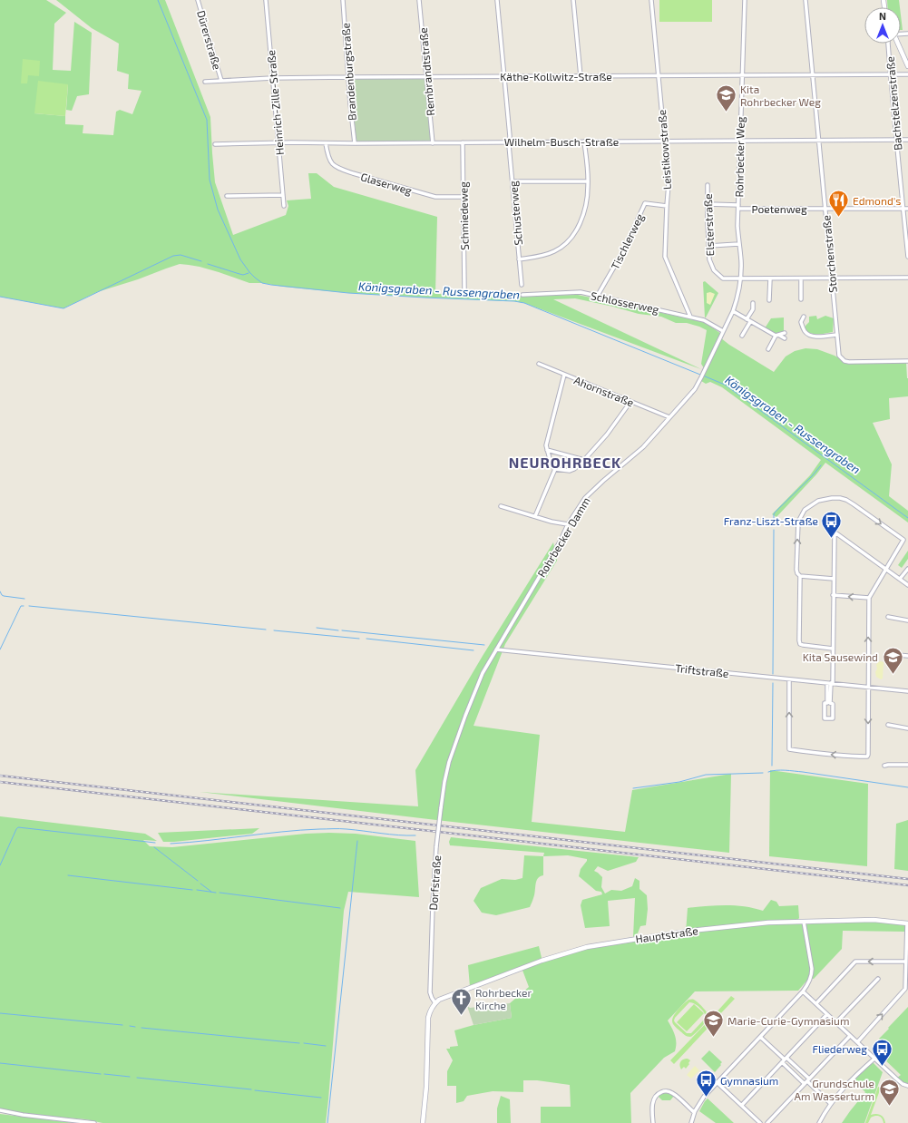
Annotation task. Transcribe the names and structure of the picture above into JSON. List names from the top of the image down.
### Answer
{
  "streets": {
    "street": [
      "Dürerstraße",
      "Brandenburgstraße",
      "Rembrandtstraße",
      "Käthe-Kollwitz-Straße",
      "Heinrich-Zille-Straße",
      "Bachstelzenstraße",
      "Wilhelm-Busch-Straße",
      "Leistikowstraße",
      "Rohrbecker Weg",
      "Glaserweg",
      "Poetenweg",
      "Schusterweg",
      "Schmiedeweg",
      "Elsterstraße",
      "Tischlerweg",
      "Storchenstraße",
      "Schlosserweg",
      "Ahornstraße",
      "Rohrbecker Damm",
      "Triftstraße",
      "Dorfstraße",
      "Hauptstraße"
    ]
  },
  "crossings": [
    ["Dürerstraße", "Käthe-Kollwitz-Straße"],
    ["Brandenburgstraße", "Käthe-Kollwitz-Straße"],
    ["Brandenburgstraße", "Wilhelm-Busch-Straße"],
    ["Rembrandtstraße", "Käthe-Kollwitz-Straße"],
    ["Rembrandtstraße", "Wilhelm-Busch-Straße"],
    ["Käthe-Kollwitz-Straße", "Heinrich-Zille-Straße"],
    ["Käthe-Kollwitz-Straße", "Bachstelzenstraße"],
    ["Käthe-Kollwitz-Straße", "Leistikowstraße"],
    ["Käthe-Kollwitz-Straße", "Rohrbecker Weg"],
    ["Käthe-Kollwitz-Straße", "Schusterweg"],
    ["Käthe-Kollwitz-Straße", "Storchenstraße"],
    ["Heinrich-Zille-Straße", "Wilhelm-Busch-Straße"],
    ["Bachstelzenstraße", "Wilhelm-Busch-Straße"],
    ["Bachstelzenstraße", "Poetenweg"],
    ["Wilhelm-Busch-Straße", "Leistikowstraße"],
    ["Wilhelm-Busch-Straße", "Rohrbecker Weg"],
    ["Wilhelm-Busch-Straße", "Glaserweg"],
    ["Wilhelm-Busch-Straße", "Schusterweg"],
    ["Wilhelm-Busch-Straße", "Schmiedeweg"],
    ["Wilhelm-Busch-Straße", "Storchenstraße"],
    ["Leistikowstraße", "Tischlerweg"],
    ["Leistikowstraße", "Schlosserweg"],
    ["Rohrbecker Weg", "Poetenweg"],
    ["Rohrbecker Weg", "Elsterstraße"],
    ["Rohrbecker Weg", "Schlosserweg"],
    ["Rohrbecker Weg", "Rohrbecker Damm"],
    ["Glaserweg", "Schmiedeweg"],
    ["Poetenweg", "Storchenstraße"],
    ["Elsterstraße", "Storchenstraße"],
    ["Tischlerweg", "Schlosserweg"],
    ["Schlosserweg", "Rohrbecker Damm"],
    ["Ahornstraße", "Rohrbecker Damm"],
    ["Rohrbecker Damm", "Triftstraße"],
    ["Rohrbecker Damm", "Dorfstraße"],
    ["Triftstraße", "Dorfstraße"],
    ["Dorfstraße", "Hauptstraße"]
  ],
  "districts": ["NEUROHRBECK"],
  "water": ["Königsgraben - Russengraben"],
  "places": {
    "school or university": [
      "Kita Rohrbecker Weg",
      "Kita Sausewind",
      "Marie-Curie-Gymnasium",
      "Grundschule Am Wasserturm"
    ],
    "restaurant": ["Edmond's"],
    "bus stop": ["Franz-Liszt-Straße", "Fliederweg", "Gymnasium"],
    "church": ["Rohrbecker Kirche"]
  },
  "north": "top"
}
